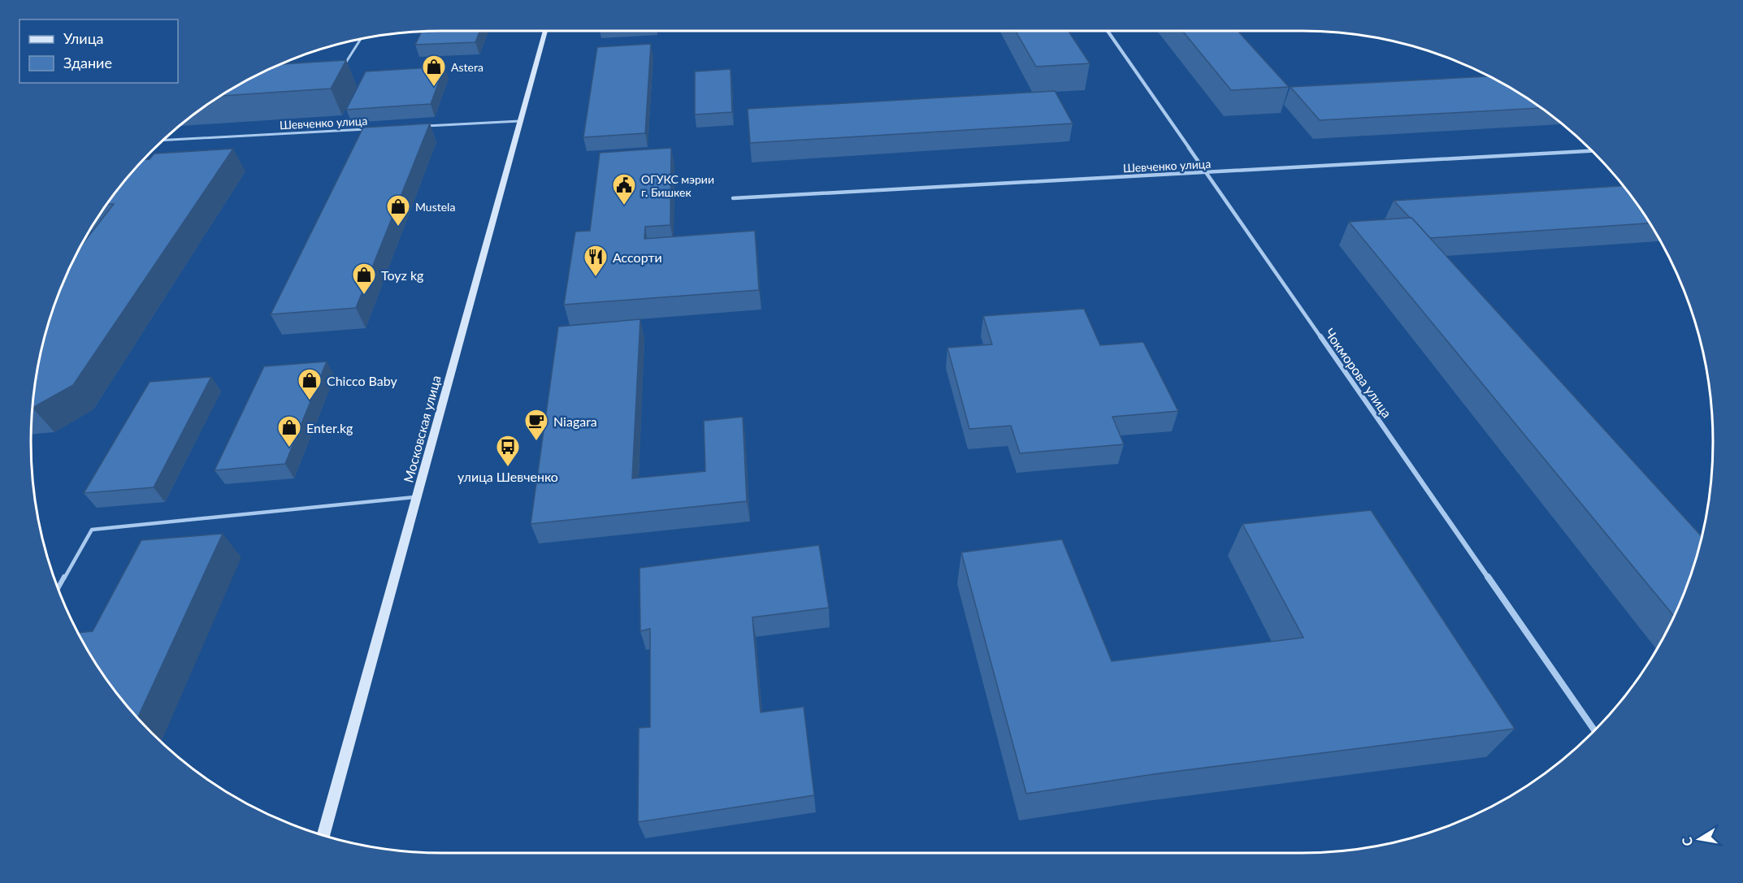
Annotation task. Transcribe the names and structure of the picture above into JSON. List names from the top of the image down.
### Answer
{
  "streets": {
    "main road": ["Московская улица"],
    "street": ["Шевченко улица", "Чокморова улица"]
  },
  "crossings": [
    ["Шевченко улица", "Чокморова улица"]
  ],
  "places": {
    "shop": [
      "Astera",
      "Mustela",
      "Toyz kg",
      "Chicco Baby",
      "Enter.kg"
    ],
    "public building": ["ОГУКС мэрии г. Бишкек"],
    "restaurant": ["Ассорти"],
    "cafe": ["Niagara"],
    "bus stop": ["улица Шевченко"]
  },
  "legend": ["Улица", "Здание"],
  "north": "left"
}
